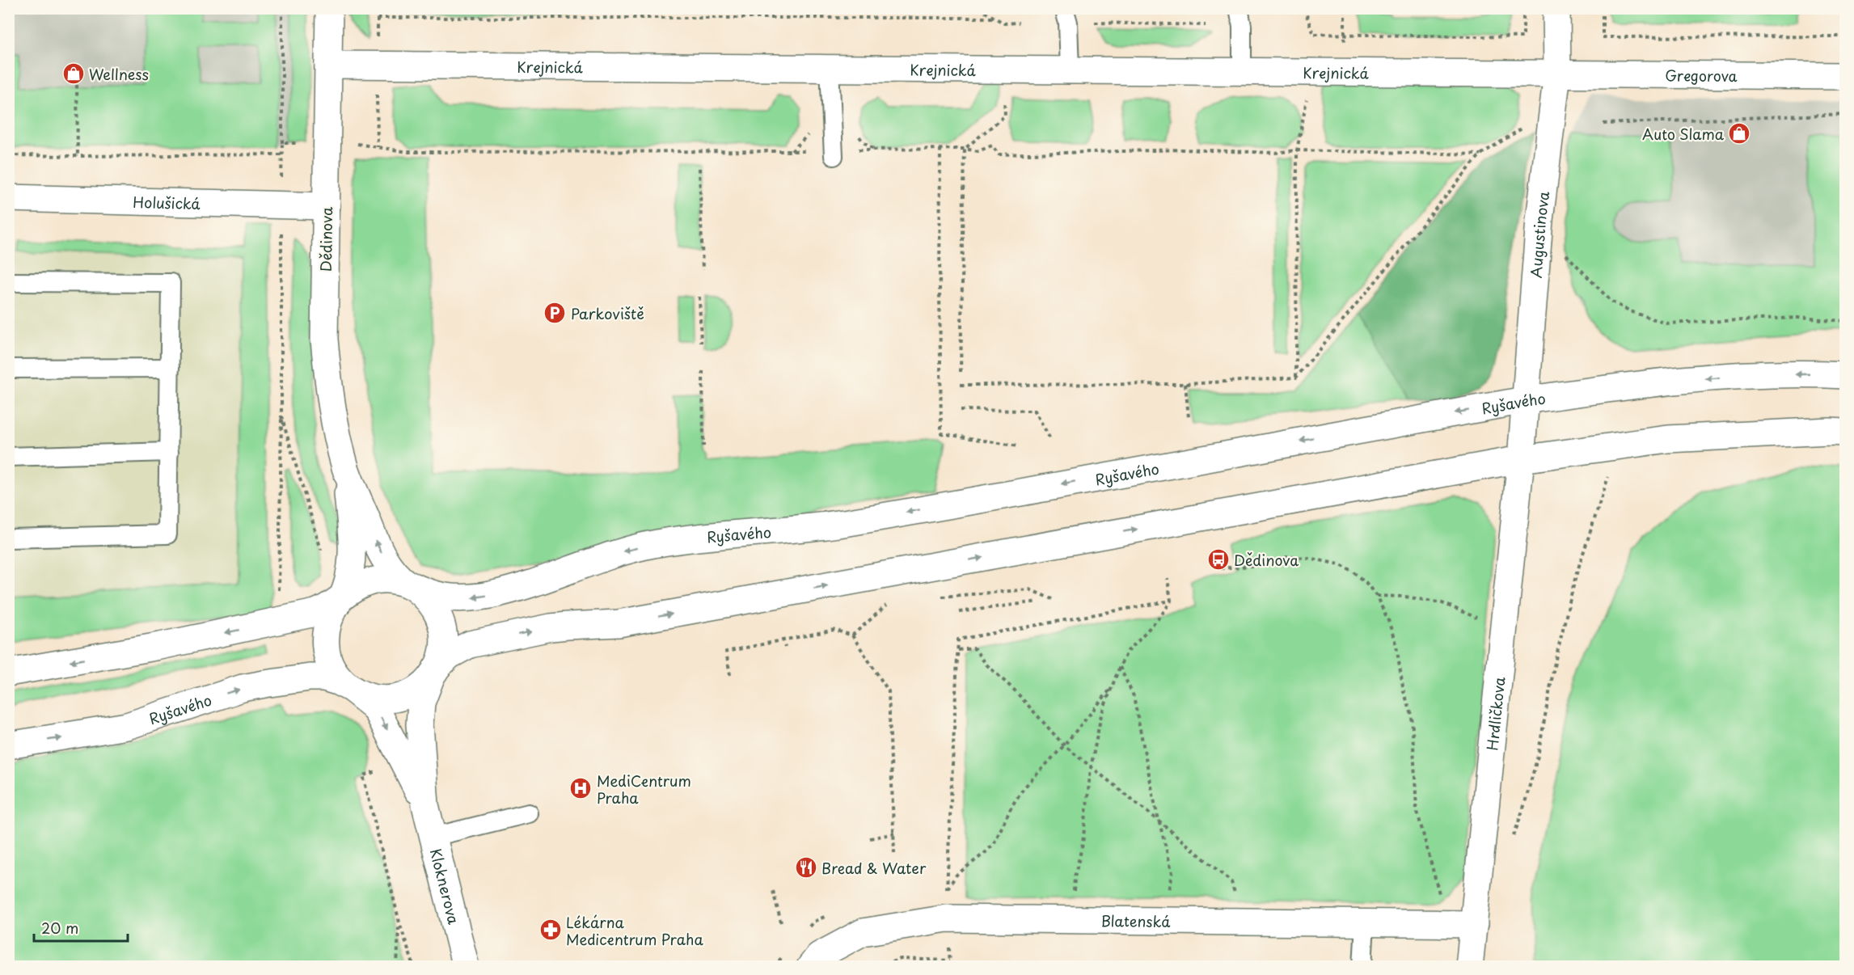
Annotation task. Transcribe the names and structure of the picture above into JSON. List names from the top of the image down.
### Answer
{
  "streets": {
    "street": [
      "Krejnická",
      "Gregorova",
      "Holušická",
      "Augustinova",
      "Dědinova",
      "Ryšavého",
      "Hrdličkova",
      "Kloknerova",
      "Blatenská"
    ]
  },
  "crossings": [
    ["Krejnická", "Gregorova"],
    ["Krejnická", "Augustinova"],
    ["Krejnická", "Dědinova"],
    ["Gregorova", "Augustinova"],
    ["Holušická", "Dědinova"],
    ["Augustinova", "Ryšavého"],
    ["Augustinova", "Hrdličkova"],
    ["Dědinova", "Ryšavého"],
    ["Dědinova", "Kloknerova"],
    ["Ryšavého", "Hrdličkova"],
    ["Ryšavého", "Kloknerova"],
    ["Hrdličkova", "Blatenská"]
  ],
  "places": {
    "shop": ["Wellness", "Auto Slama"],
    "parking": ["Parkoviště"],
    "bus stop": ["Dědinova"],
    "hospital": ["MediCentrum Praha"],
    "restaurant": ["Bread & Water"],
    "pharmacy": ["Lékárna Medicentrum Praha"]
  },
  "scale_bar": "20 m"
}
